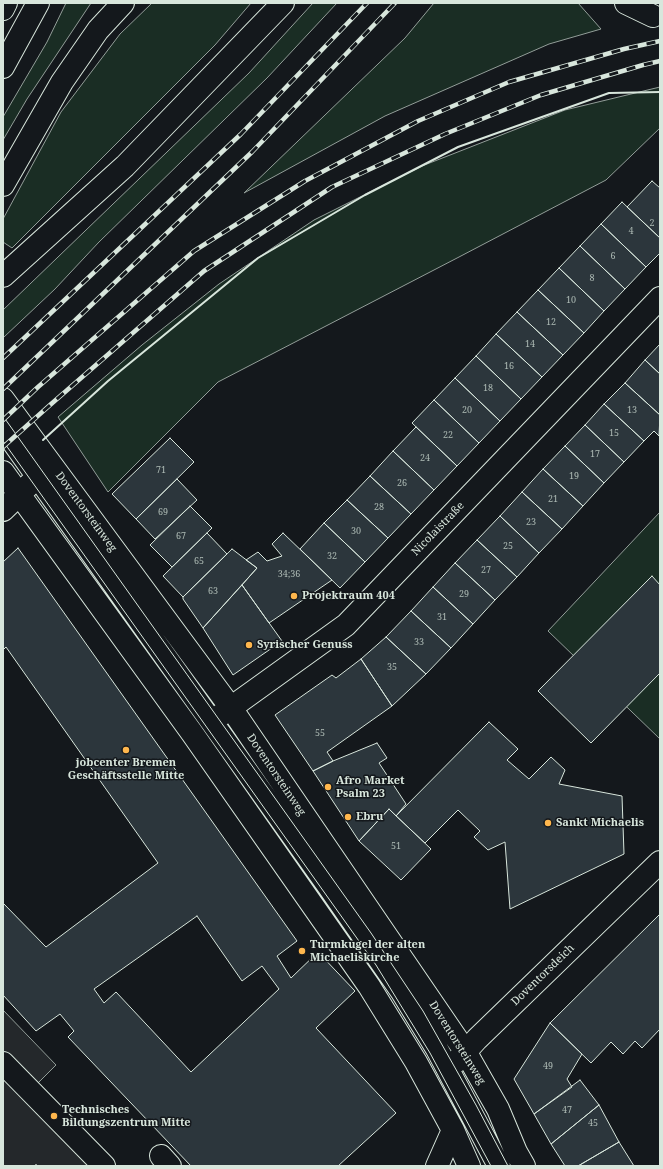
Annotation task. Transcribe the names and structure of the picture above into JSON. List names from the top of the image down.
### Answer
{
  "streets": {
    "main road": ["Doventorsteinweg", "Nicolaistraße", "Doventorsdeich"]
  },
  "crossings": [
    ["Doventorsteinweg", "Nicolaistraße"],
    ["Doventorsteinweg", "Doventorsdeich"]
  ],
  "places": [
    "Projektraum 404",
    "Syrischer Genuss",
    "jobcenter Bremen Geschäftsstelle Mitte",
    "Afro Market Psalm 23",
    "Ebru",
    "Sankt Michaelis",
    "Turmkugel der alten Michaeliskirche",
    "Technisches Bildungszentrum Mitte"
  ],
  "house_numbers": [
    "2",
    "4",
    "6",
    "8",
    "10",
    "12",
    "14",
    "16",
    "18",
    "20",
    "13",
    "15",
    "22",
    "17",
    "24",
    "71",
    "19",
    "26",
    "21",
    "28",
    "69",
    "23",
    "30",
    "67",
    "25",
    "32",
    "65",
    "27",
    "34;36",
    "63",
    "29",
    "31",
    "33",
    "35",
    "55",
    "51",
    "49",
    "47",
    "45"
  ]
}
